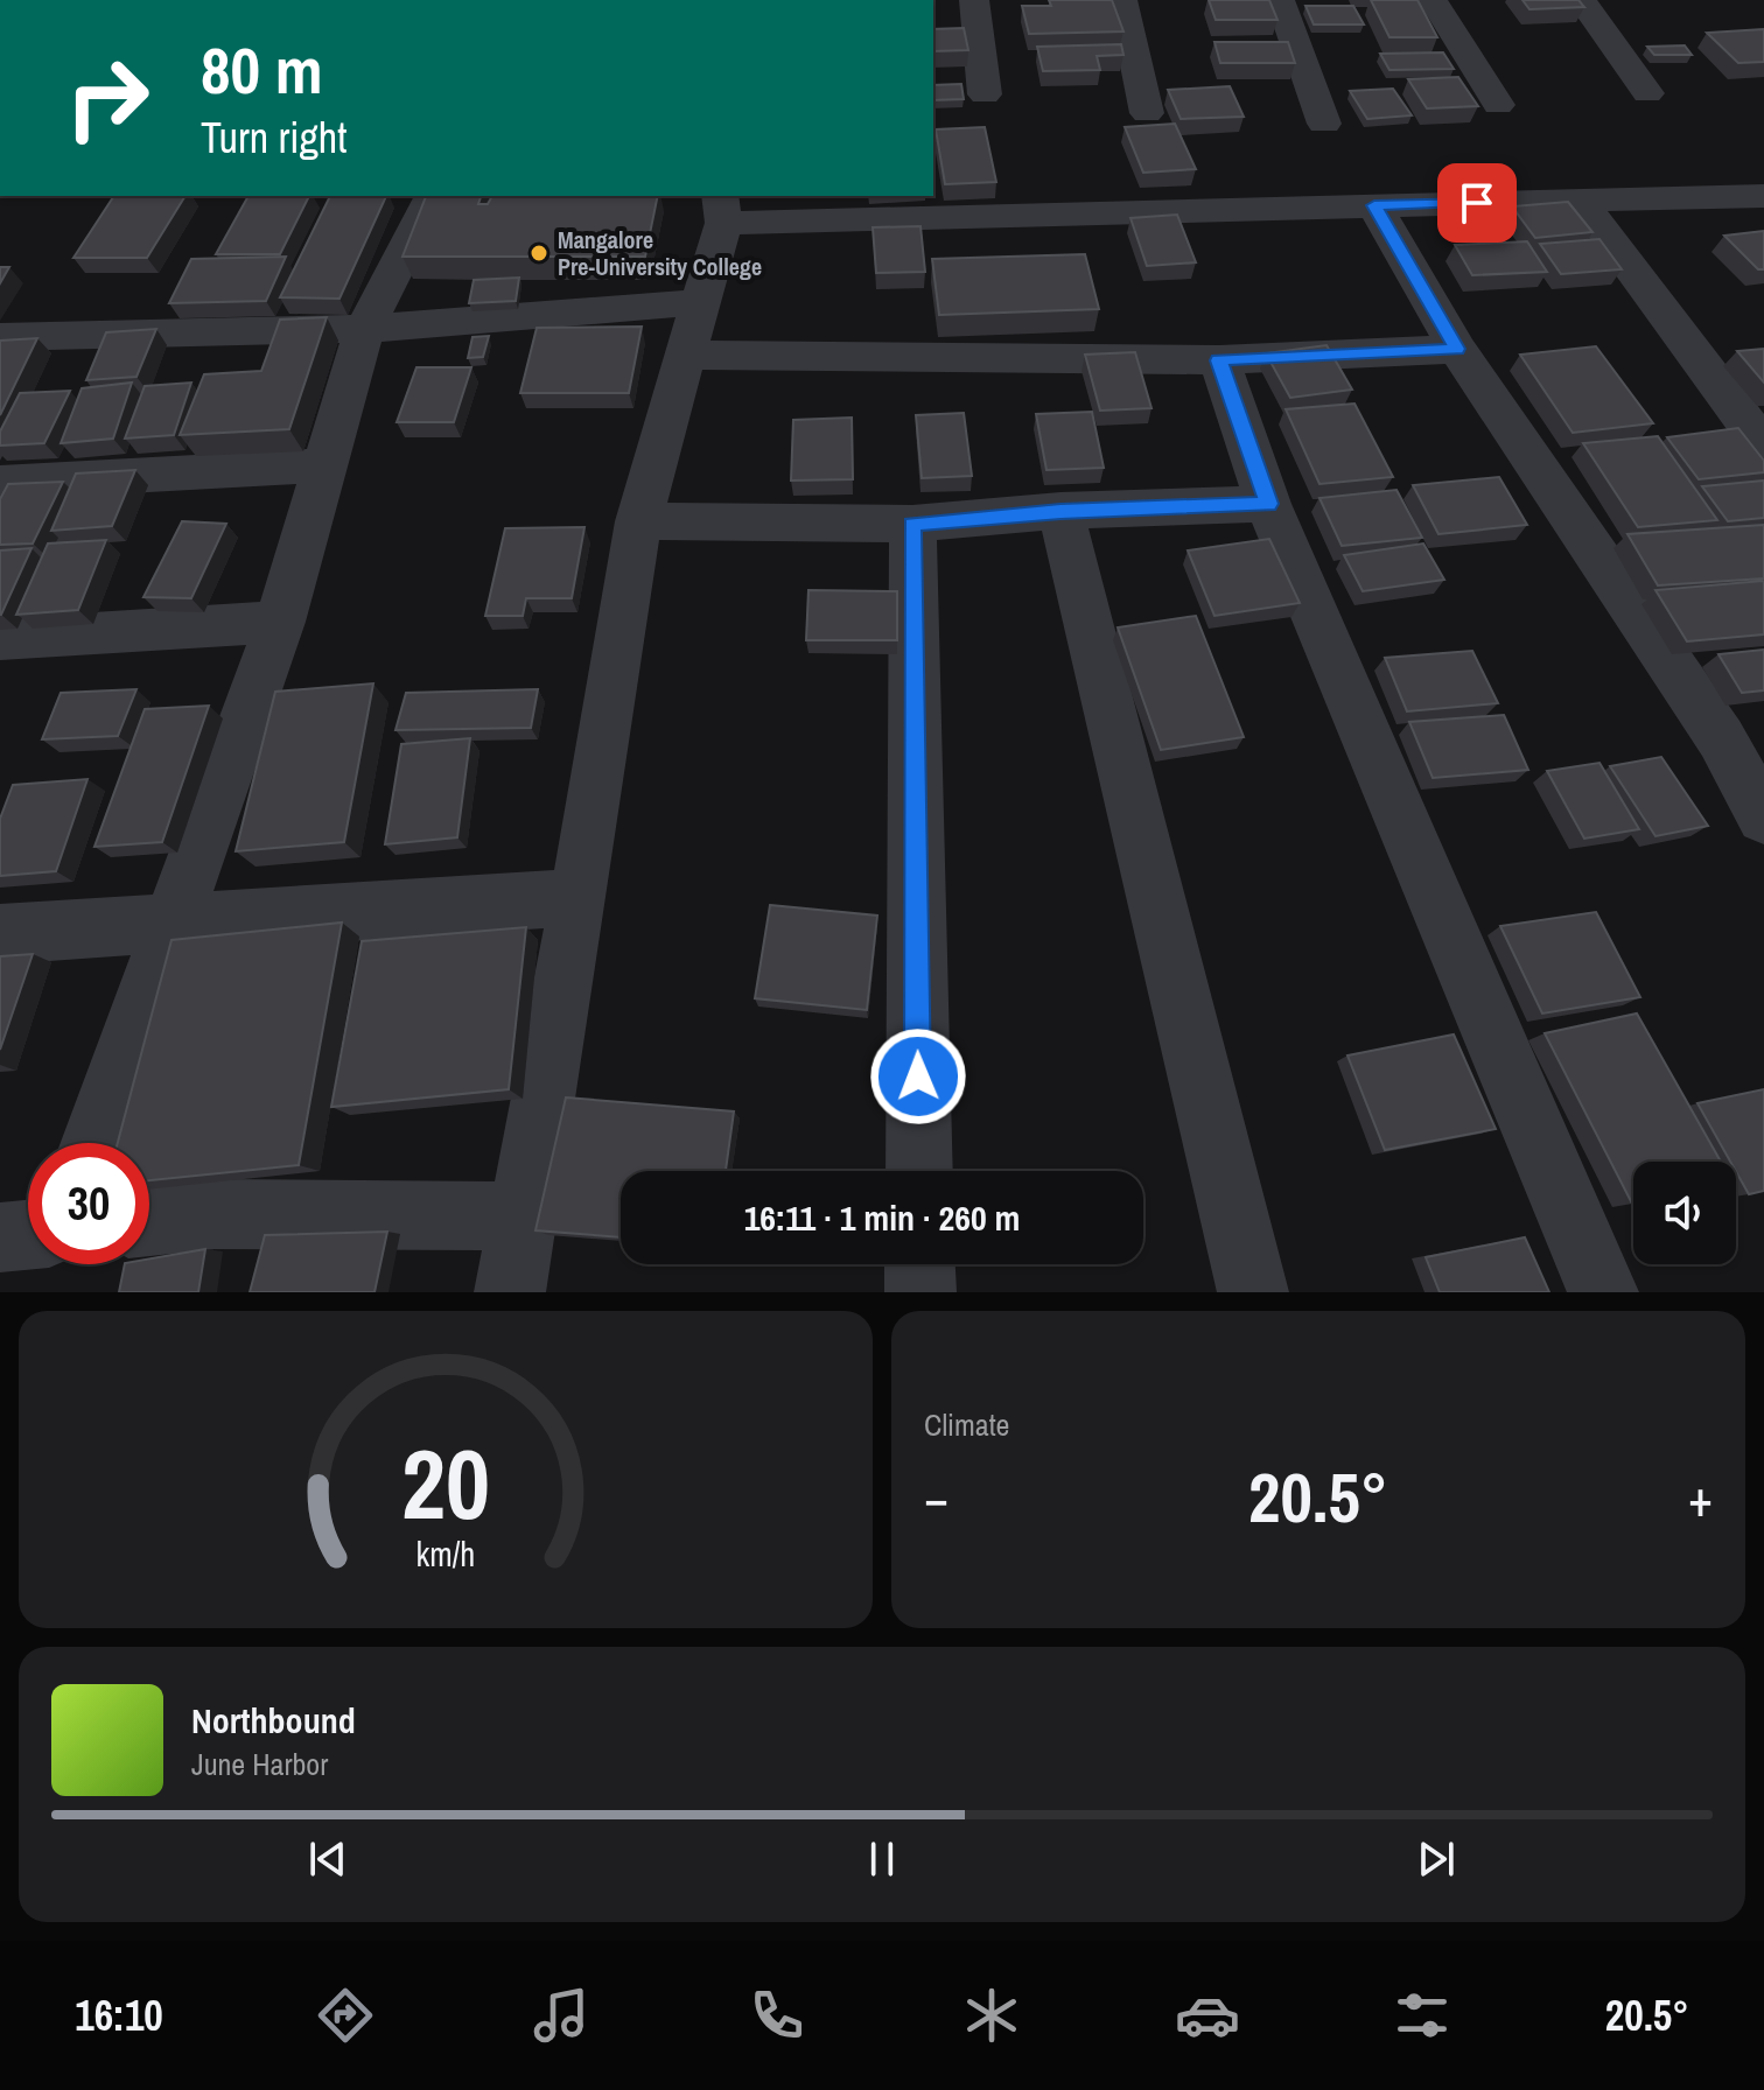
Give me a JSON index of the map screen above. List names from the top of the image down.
{
  "places": ["Mangalore Pre-University College"],
  "page": {
    "turn": ["80 m", "Turn right"],
    "limit": "30",
    "trip": "16:11 · 1 min · 260 m",
    "tile": "Climate",
    "heat": ["−", "20.5°", "+"],
    "song": ["Northbound", "June Harbor"],
    "tabs": ["16:10", "20.5°"],
    "gauge": ["20", "km/h"]
  }
}
